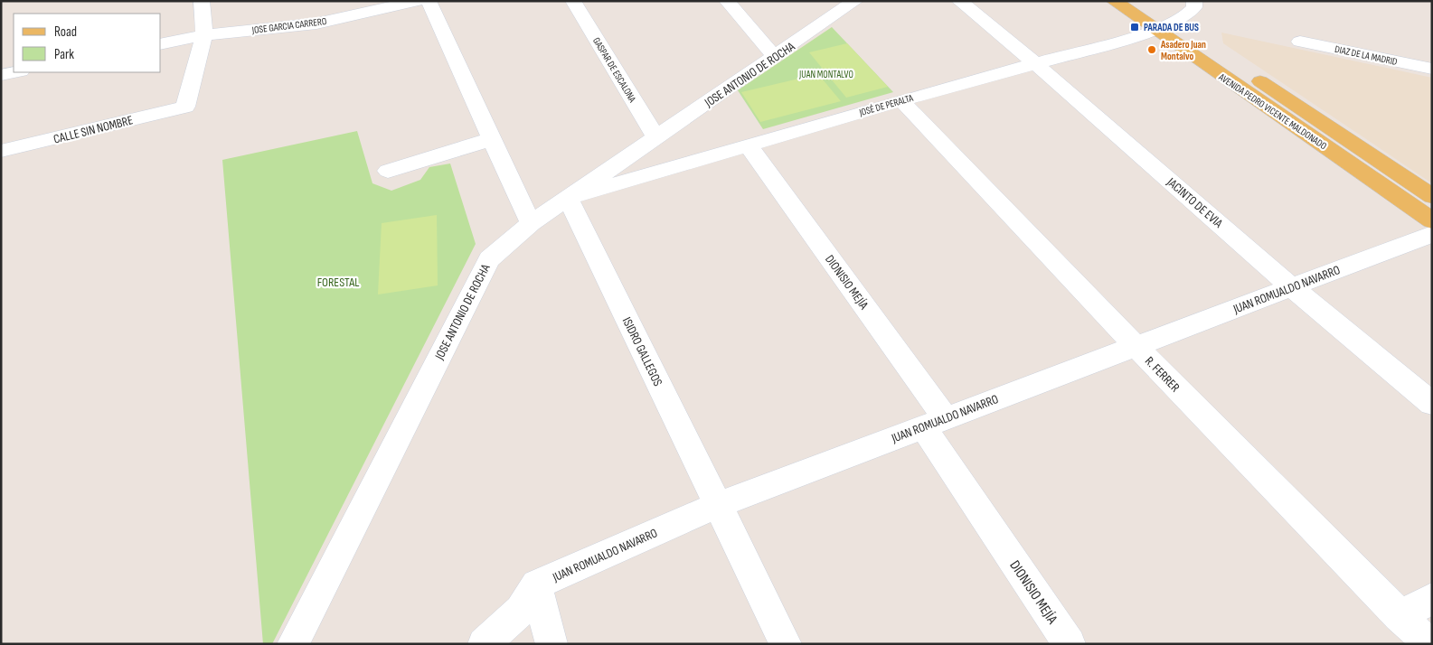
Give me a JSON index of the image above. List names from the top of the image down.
{
  "streets": {
    "main road": ["AVENIDA PEDRO VICENTE MALDONADO"],
    "street": [
      "JOSE GARCIA CARRERO",
      "DIAZ DE LA MADRID",
      "GASPAR DE ESCALONA",
      "JOSE ANTONIO DE ROCHA",
      "JOSÉ DE PERALTA",
      "CALLE SIN NOMBRE",
      "JACINTO DE EVIA",
      "DIONISIO MEJÍA",
      "JUAN ROMUALDO NAVARRO",
      "ISIDRO GALLEGOS",
      "R. FERRER"
    ]
  },
  "crossings": [
    ["JOSE GARCIA CARRERO", "CALLE SIN NOMBRE"],
    ["GASPAR DE ESCALONA", "JOSE ANTONIO DE ROCHA"],
    ["JOSE ANTONIO DE ROCHA", "JOSÉ DE PERALTA"],
    ["JOSE ANTONIO DE ROCHA", "ISIDRO GALLEGOS"],
    ["JOSÉ DE PERALTA", "AVENIDA PEDRO VICENTE MALDONADO"],
    ["JOSÉ DE PERALTA", "JACINTO DE EVIA"],
    ["JOSÉ DE PERALTA", "DIONISIO MEJÍA"],
    ["JOSÉ DE PERALTA", "ISIDRO GALLEGOS"],
    ["JOSÉ DE PERALTA", "R. FERRER"],
    ["JACINTO DE EVIA", "JUAN ROMUALDO NAVARRO"],
    ["DIONISIO MEJÍA", "JUAN ROMUALDO NAVARRO"],
    ["JUAN ROMUALDO NAVARRO", "ISIDRO GALLEGOS"],
    ["JUAN ROMUALDO NAVARRO", "R. FERRER"]
  ],
  "parks": ["JUAN MONTALVO", "FORESTAL"],
  "places": {
    "transit": ["PARADA DE BUS"],
    "other": ["Asadero Juan Montalvo"]
  },
  "legend": ["Road", "Park"]
}
